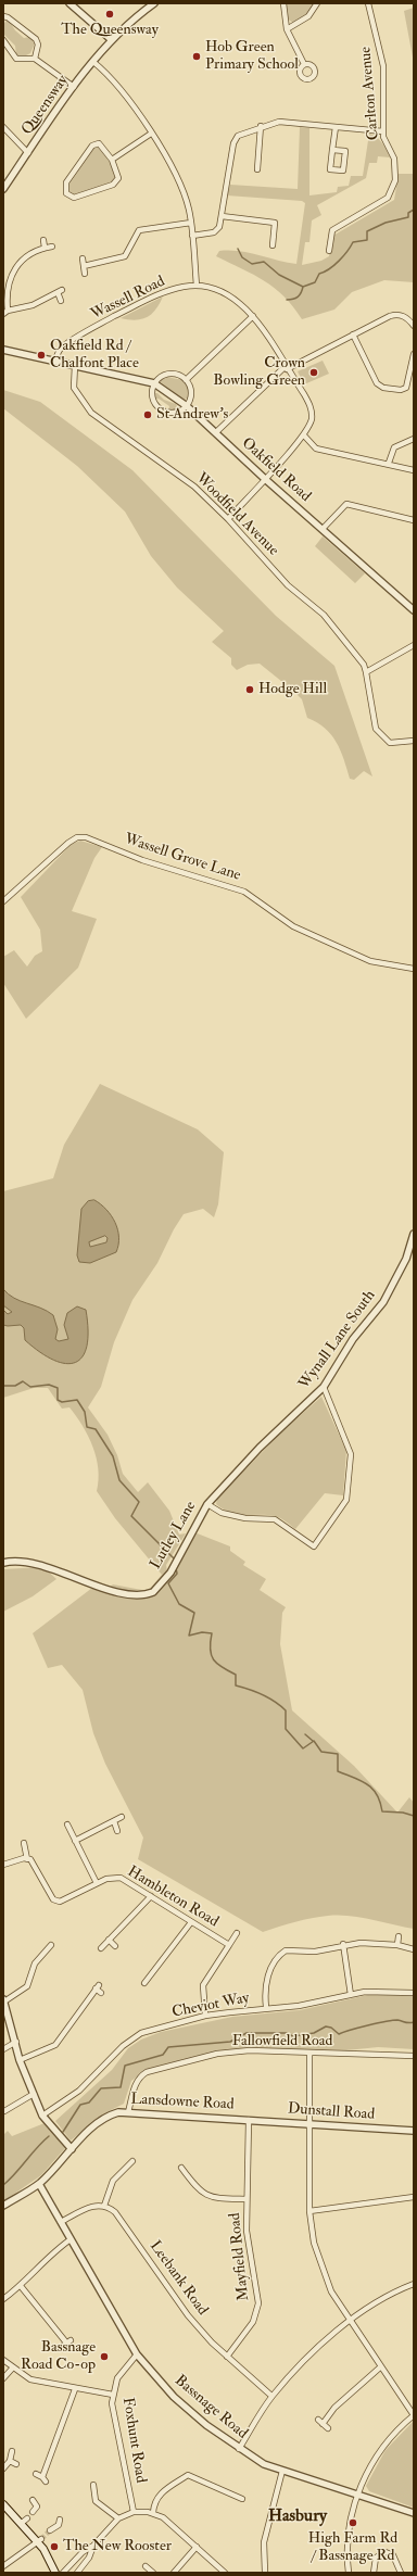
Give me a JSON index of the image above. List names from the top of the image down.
{
  "streets": {
    "street": [
      "Carlton Avenue",
      "Queensway",
      "Wassell Road",
      "Oakfield Road",
      "Woodfield Avenue",
      "Wassell Grove Lane",
      "Wynall Lane South",
      "Lutley Lane",
      "Hambleton Road",
      "Cheviot Way",
      "Fallowfield Road",
      "Lansdowne Road",
      "Dunstall Road",
      "Mayfield Road",
      "Leebank Road",
      "Bassnage Road",
      "Foxhunt Road"
    ]
  },
  "crossings": [
    ["Wassell Road", "Oakfield Road"],
    ["Wassell Road", "Woodfield Avenue"],
    ["Oakfield Road", "Woodfield Avenue"],
    ["Wynall Lane South", "Lutley Lane"],
    ["Hambleton Road", "Cheviot Way"],
    ["Fallowfield Road", "Lansdowne Road"],
    ["Lansdowne Road", "Dunstall Road"],
    ["Lansdowne Road", "Mayfield Road"],
    ["Lansdowne Road", "Bassnage Road"],
    ["Dunstall Road", "Mayfield Road"],
    ["Mayfield Road", "Leebank Road"],
    ["Bassnage Road", "Foxhunt Road"]
  ],
  "districts": ["Hasbury"],
  "places": [
    "The Queensway",
    "Hob Green Primary School",
    "Oakfield Rd / Chalfont Place",
    "Crown Bowling Green",
    "St Andrew's",
    "Hodge Hill",
    "Bassnage Road Co-op",
    "High Farm Rd / Bassnage Rd",
    "The New Rooster"
  ]
}
